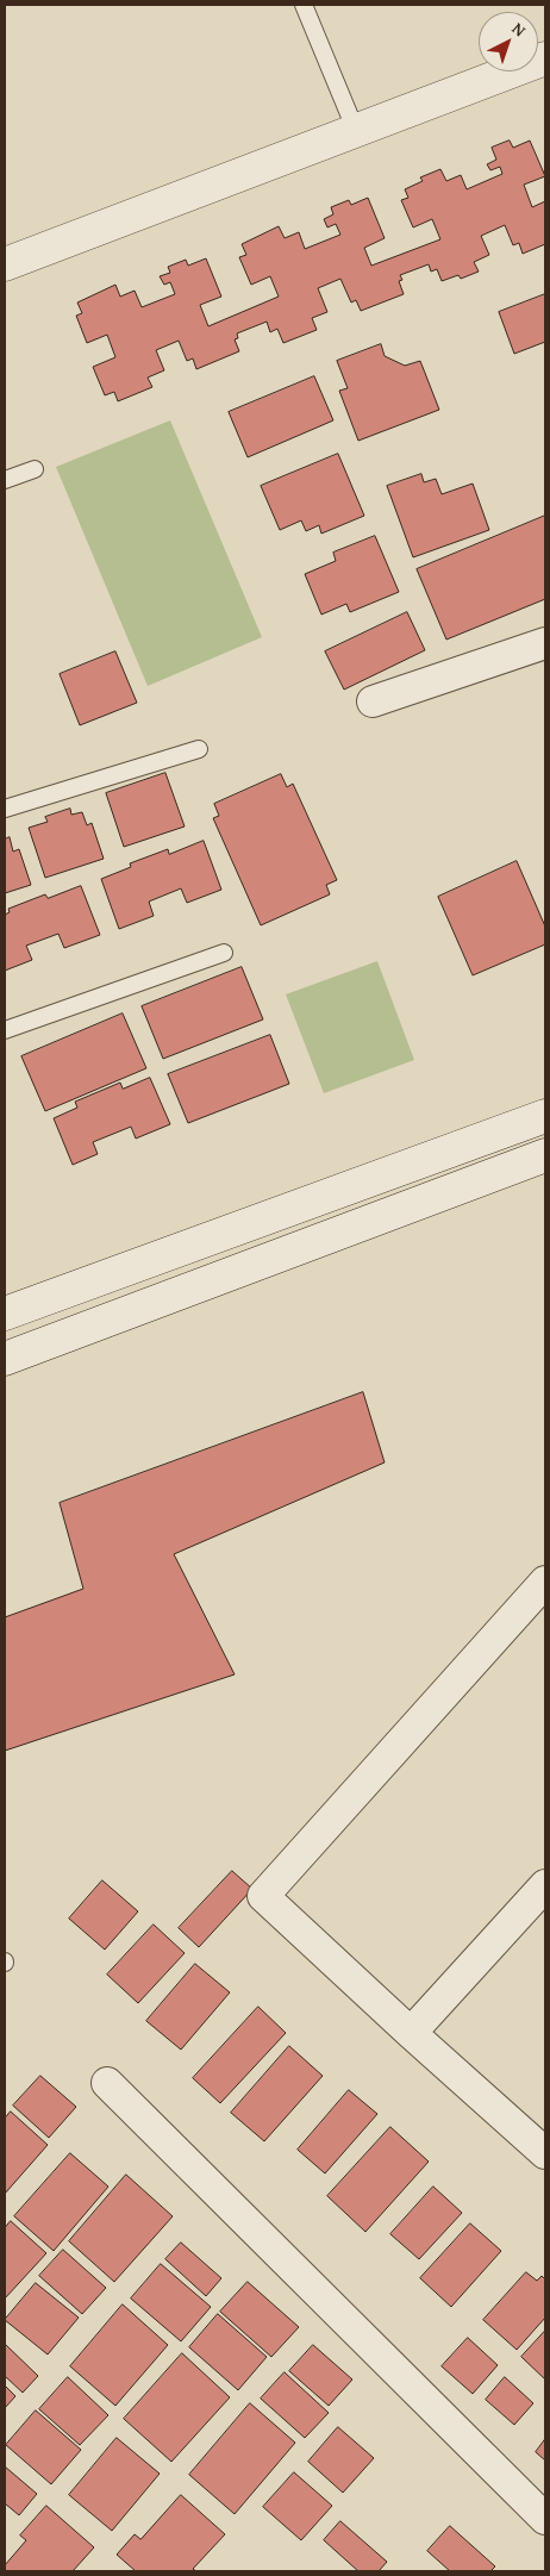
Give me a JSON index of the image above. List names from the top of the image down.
{
  "north": "top right"
}
